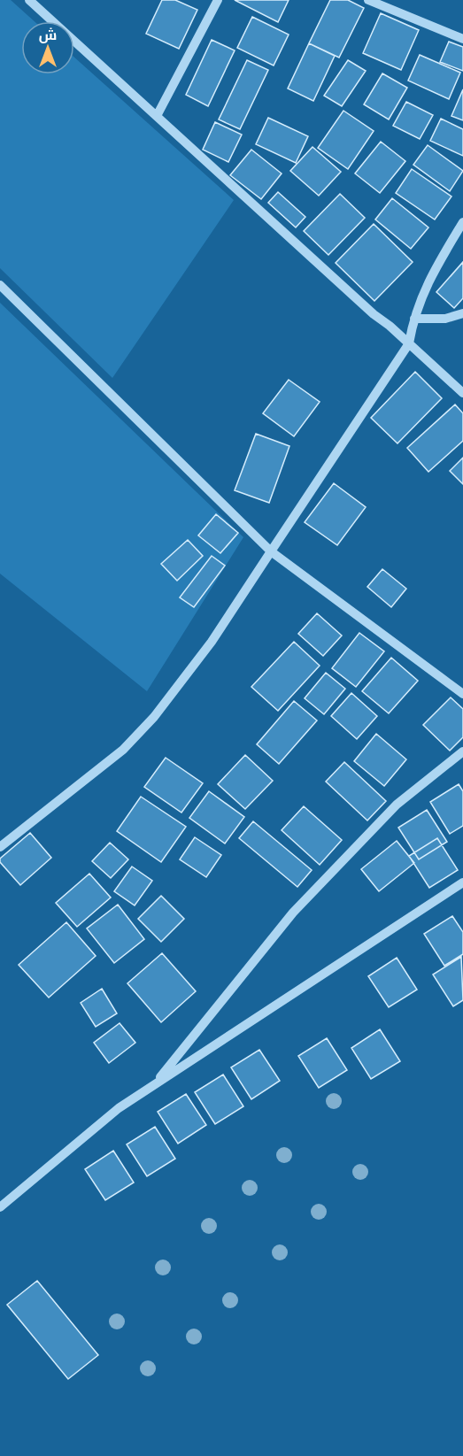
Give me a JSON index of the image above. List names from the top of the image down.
{
  "north": "top"
}
